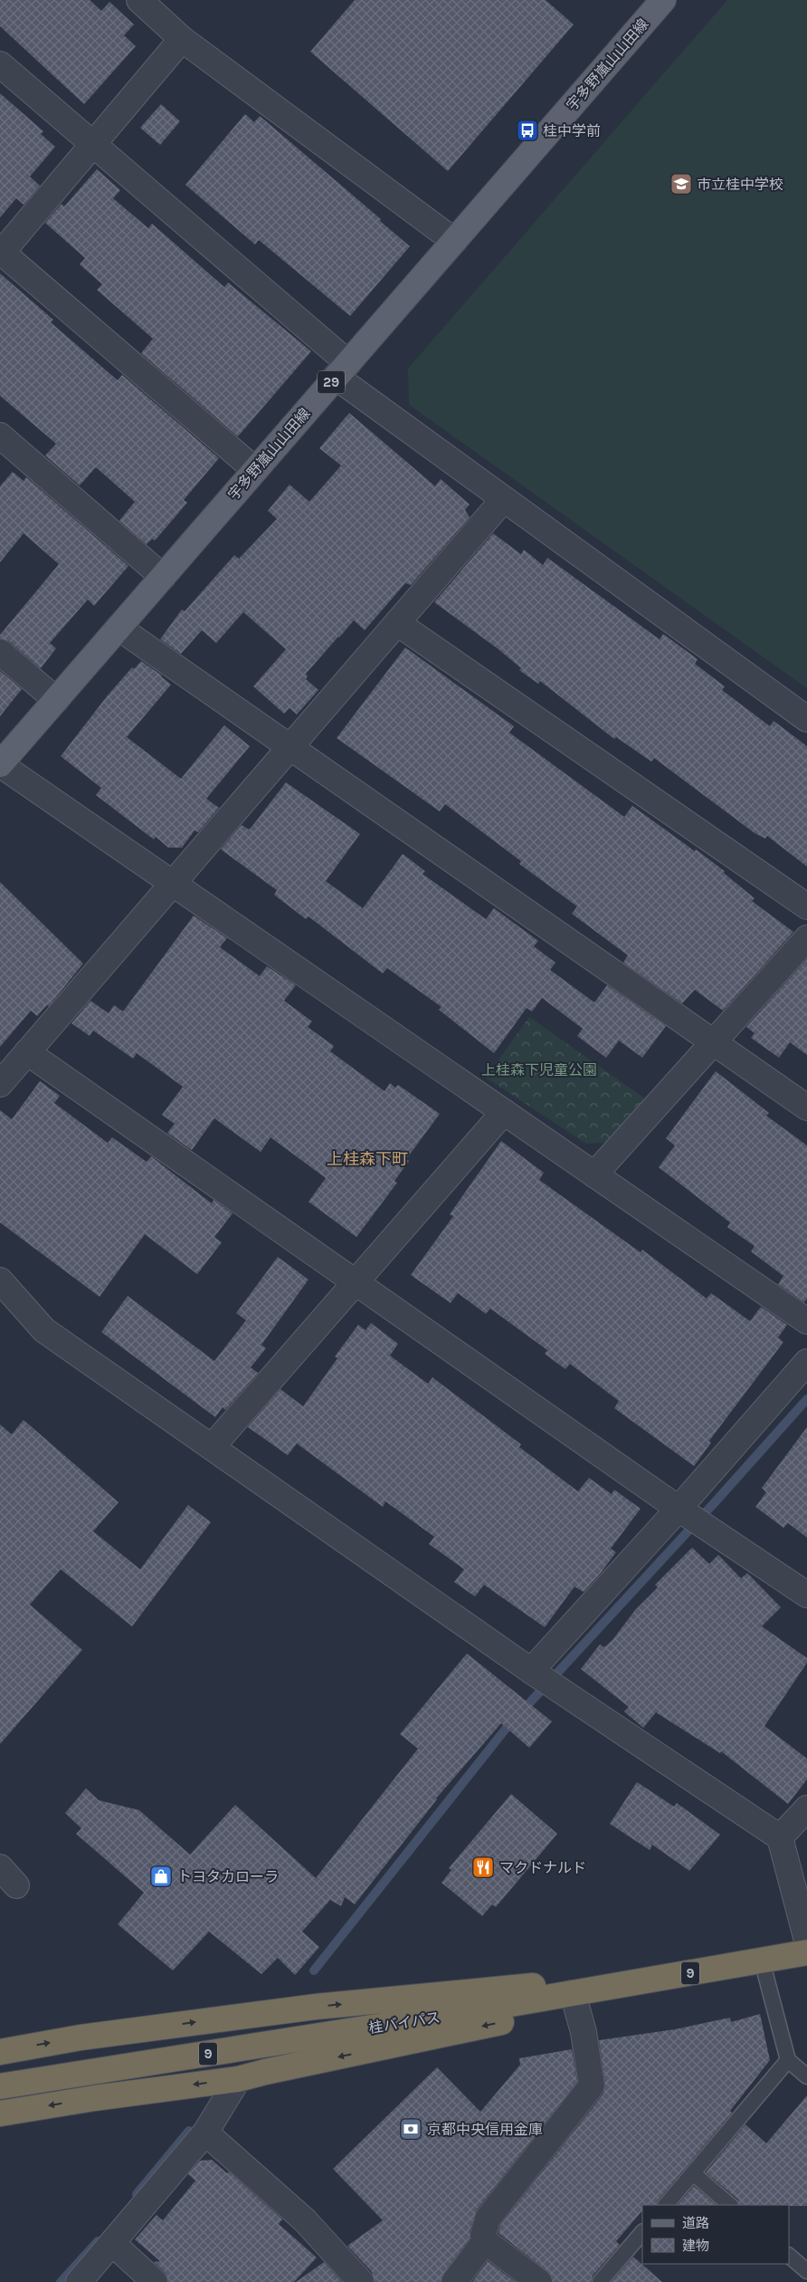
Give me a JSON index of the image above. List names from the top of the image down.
{
  "streets": {
    "highway": ["9", "桂バイパス"],
    "main road": ["宇多野嵐山山田線", "29"]
  },
  "districts": ["上桂森下町"],
  "parks": ["上桂森下児童公園"],
  "places": {
    "bus stop": ["桂中学前"],
    "school or university": ["市立桂中学校"],
    "restaurant": ["マクドナルド"],
    "shop": ["トヨタカローラ"],
    "bank": ["京都中央信用金庫"]
  },
  "legend": ["道路", "建物"]
}
